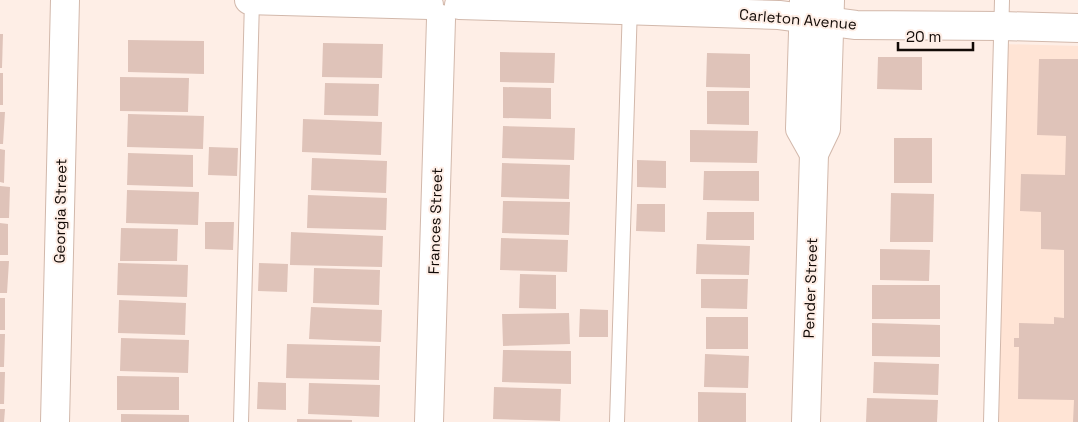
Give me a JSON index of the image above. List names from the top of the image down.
{
  "streets": {
    "street": [
      "Carleton Avenue",
      "Georgia Street",
      "Frances Street",
      "Pender Street"
    ]
  },
  "crossings": [
    ["Carleton Avenue", "Frances Street"],
    ["Carleton Avenue", "Pender Street"]
  ],
  "scale_bar": "20 m"
}
